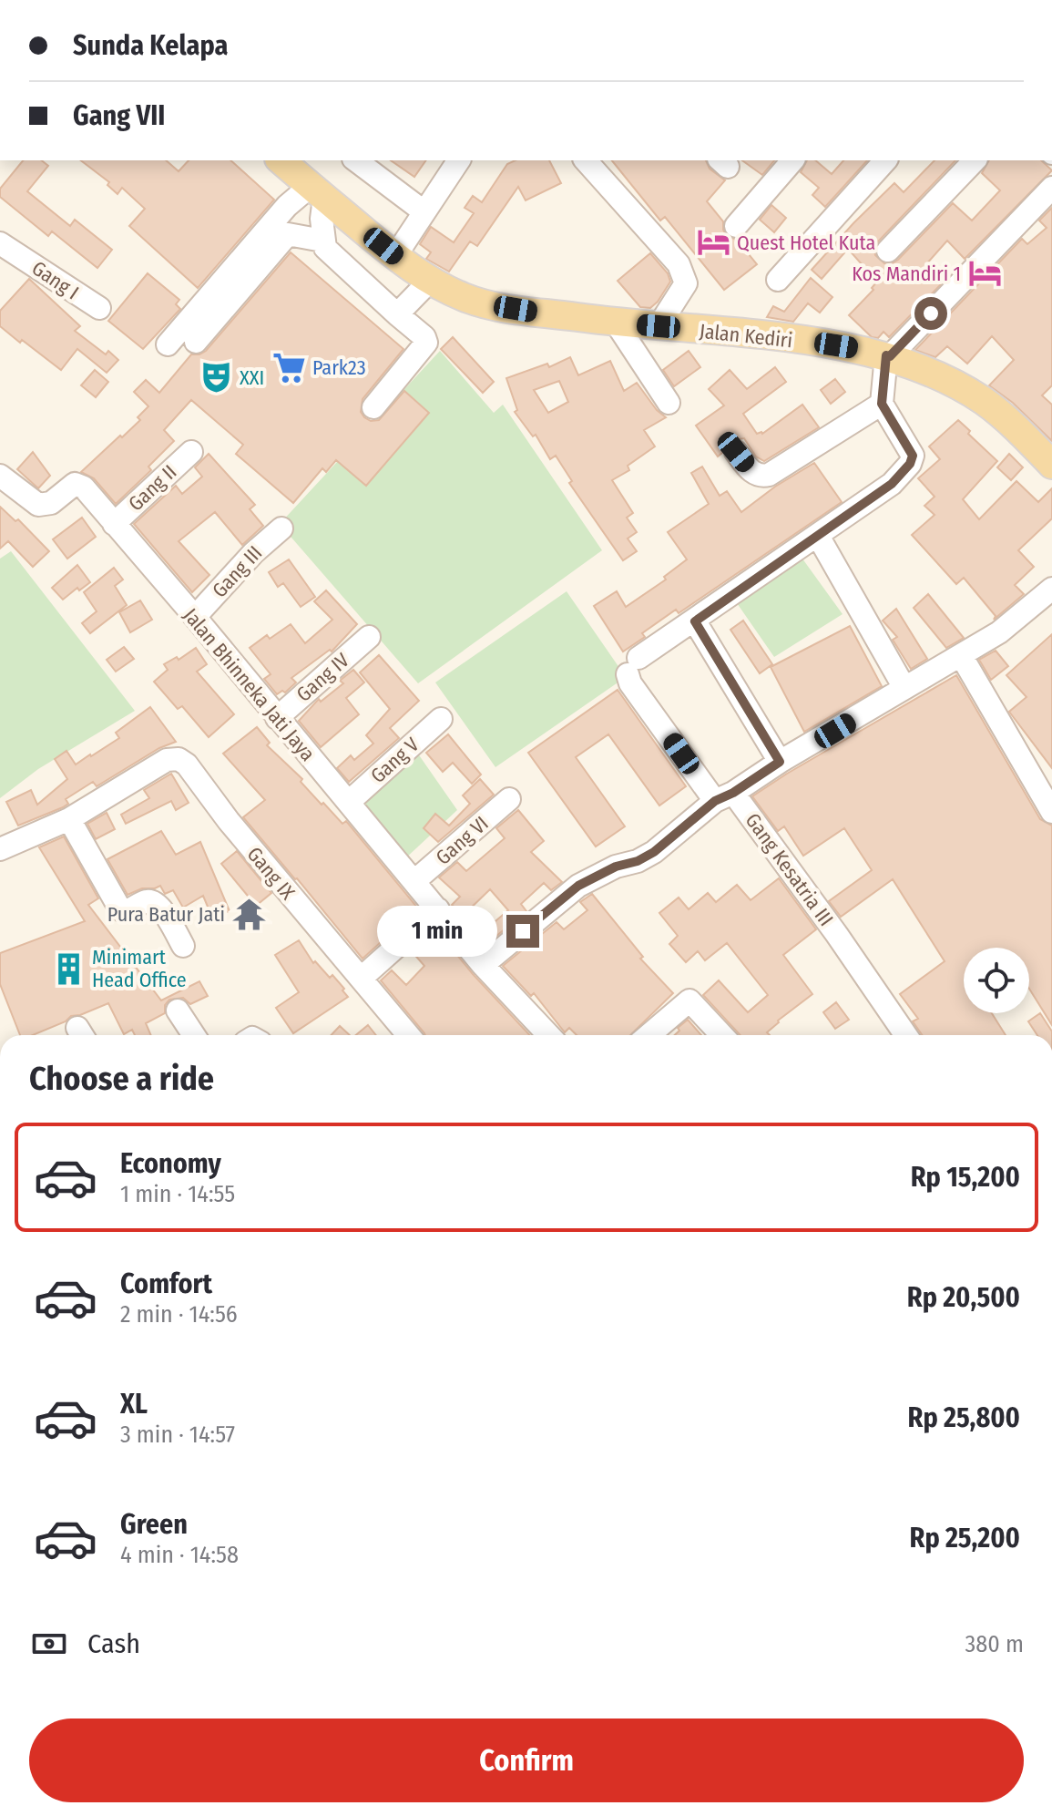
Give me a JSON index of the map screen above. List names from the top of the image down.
{
  "streets": {
    "main road": ["Jalan Kediri"],
    "street": [
      "Gang I",
      "Gang II",
      "Gang III",
      "Gang IV",
      "Jalan Bhinneka Jati Jaya",
      "Gang V",
      "Gang VI",
      "Gang Kesatria III",
      "Gang IX"
    ]
  },
  "crossings": [
    ["Gang II", "Jalan Bhinneka Jati Jaya"],
    ["Gang III", "Jalan Bhinneka Jati Jaya"],
    ["Gang IV", "Jalan Bhinneka Jati Jaya"],
    ["Jalan Bhinneka Jati Jaya", "Gang V"],
    ["Jalan Bhinneka Jati Jaya", "Gang VI"]
  ],
  "places": {
    "hotel": ["Quest Hotel Kuta", "Kos Mandiri 1"],
    "supermarket": ["Park23"],
    "theatre": ["XXI"],
    "temple": ["Pura Batur Jati"],
    "building": ["Minimart Head Office"]
  },
  "page": {
    "banner": ["Sunda Kelapa", "Gang VII"],
    "bubble": "1 min",
    "heading": "Choose a ride",
    "list": [
      {
        "name": "Economy",
        "note": "1 min · 14:55",
        "value": "Rp 15,200"
      },
      {
        "name": "Comfort",
        "note": "2 min · 14:56",
        "value": "Rp 20,500"
      },
      {
        "name": "XL",
        "note": "3 min · 14:57",
        "value": "Rp 25,800"
      },
      {
        "name": "Green",
        "note": "4 min · 14:58",
        "value": "Rp 25,200"
      }
    ],
    "pay": ["Cash", "380 m"],
    "buttons": "Confirm"
  }
}
